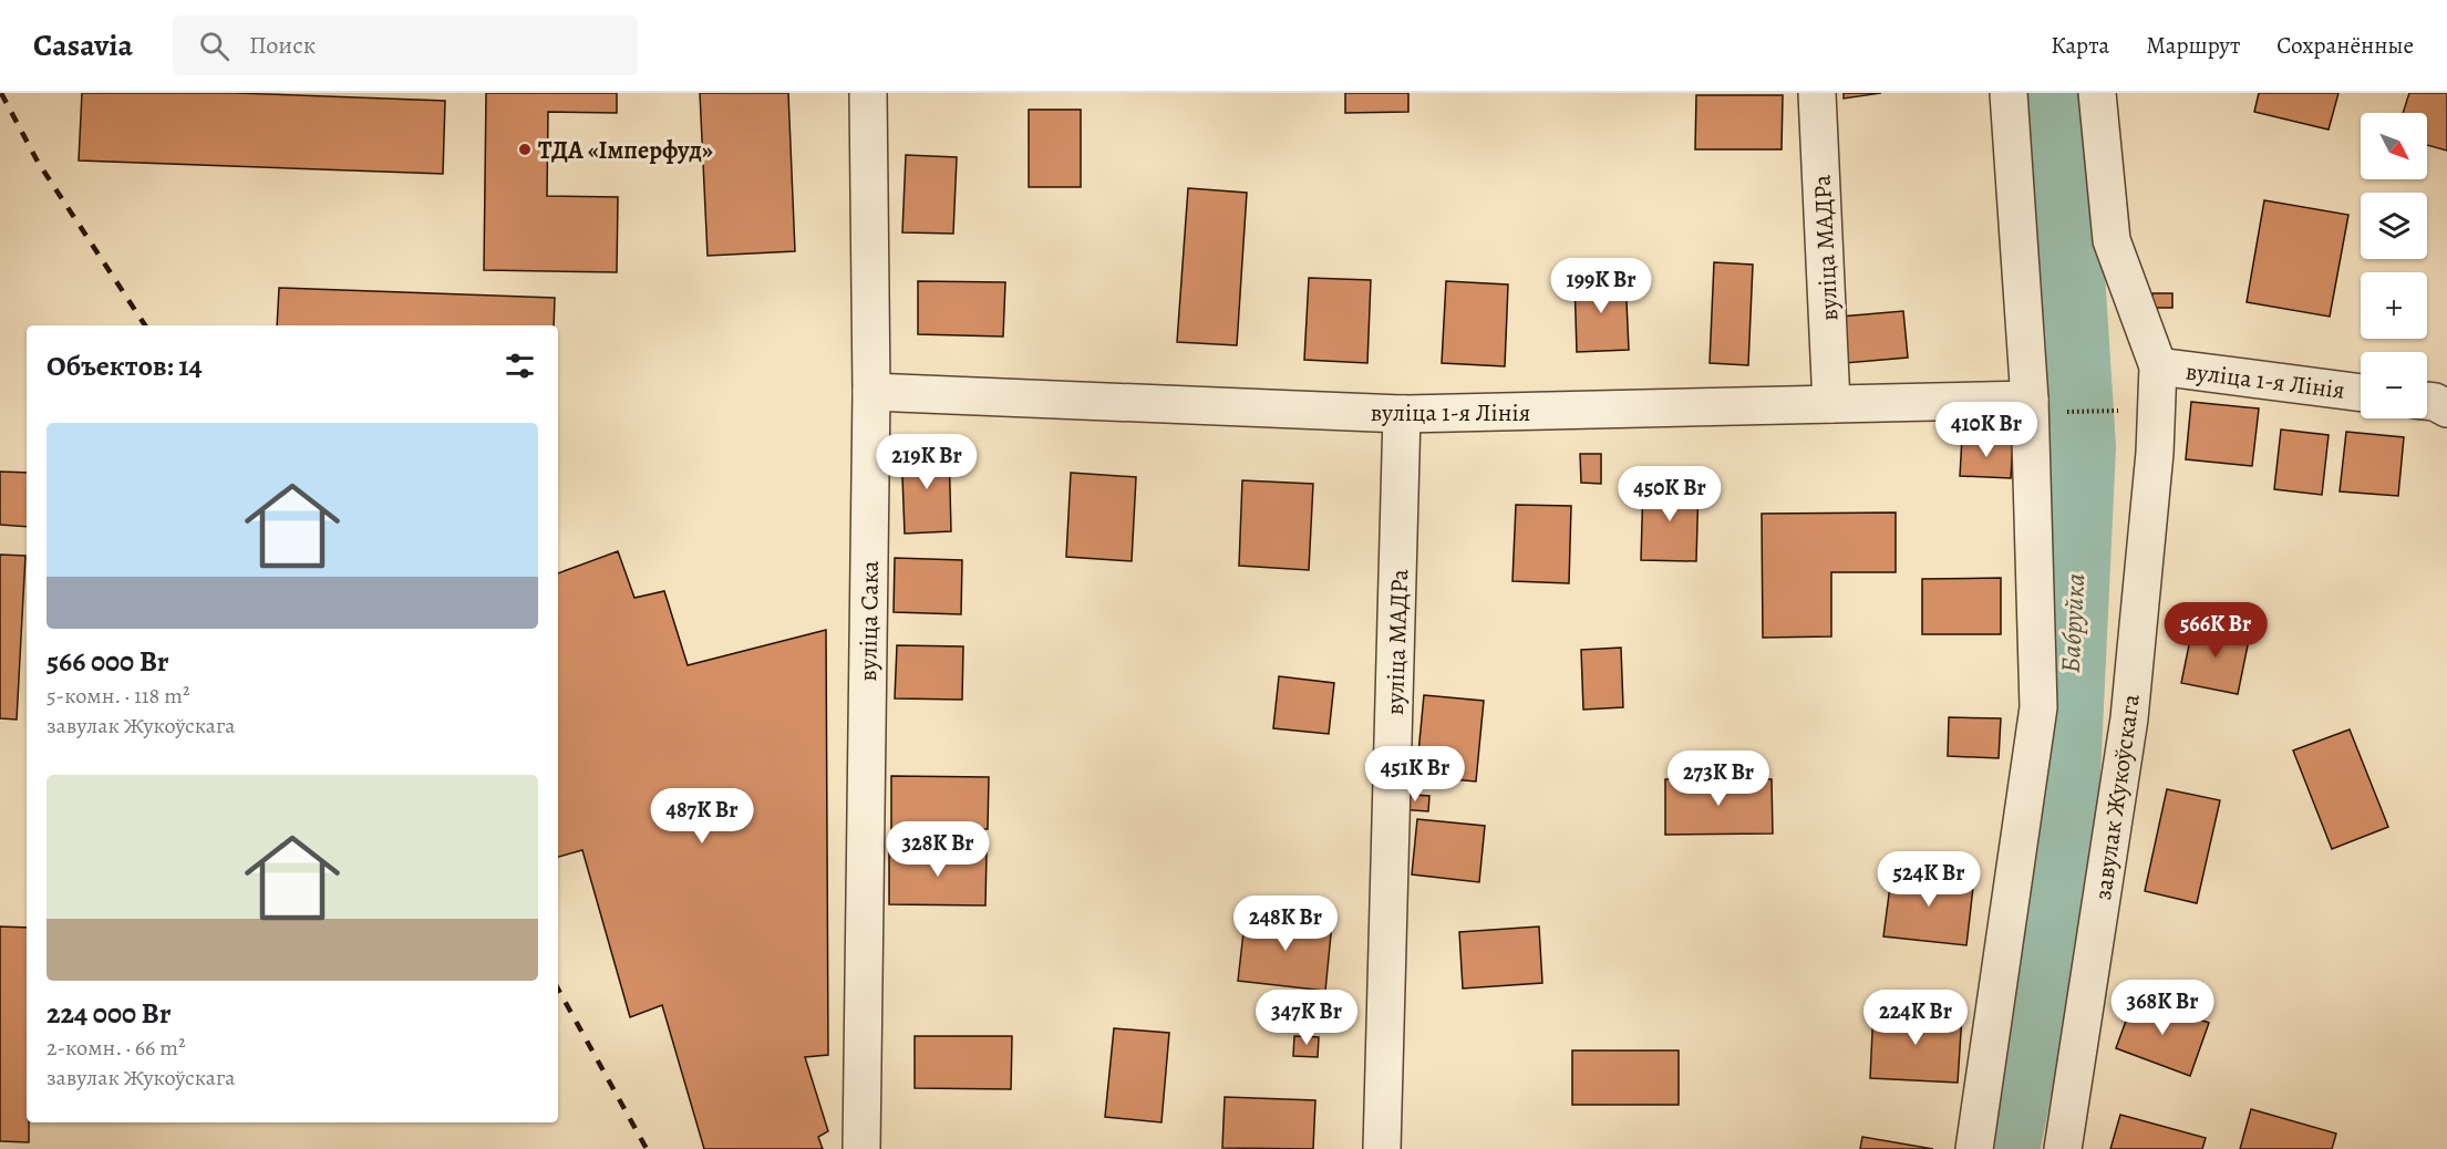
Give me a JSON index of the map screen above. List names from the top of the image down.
{
  "streets": {
    "street": [
      "вуліца МАДРа",
      "вуліца 1-я Лінія",
      "вуліца Сака",
      "завулак Жукоўскага"
    ]
  },
  "crossings": [
    ["вуліца МАДРа", "вуліца 1-я Лінія"],
    ["вуліца 1-я Лінія", "вуліца Сака"],
    ["вуліца 1-я Лінія", "завулак Жукоўскага"]
  ],
  "water": ["Бабруйка"],
  "places": ["ТДА «Імперфуд»"],
  "north": "bottom right",
  "page": {
    "header": "Casavia",
    "search": "Поиск",
    "nav": ["Карта", "Маршрут", "Сохранённые"],
    "map_buttons": ["+", "−"],
    "price": [
      "199K Br",
      "410K Br",
      "219K Br",
      "450K Br",
      "566K Br",
      "451K Br",
      "273K Br",
      "487K Br",
      "328K Br",
      "524K Br",
      "248K Br",
      "368K Br",
      "347K Br",
      "224K Br"
    ],
    "heading": "Объектов: 14",
    "list": [
      {
        "name": "566 000 Br",
        "note": "5-комн. · 118 m² · завулак Жукоўскага"
      },
      {
        "name": "224 000 Br",
        "note": "2-комн. · 66 m² · завулак Жукоўскага"
      }
    ]
  }
}
